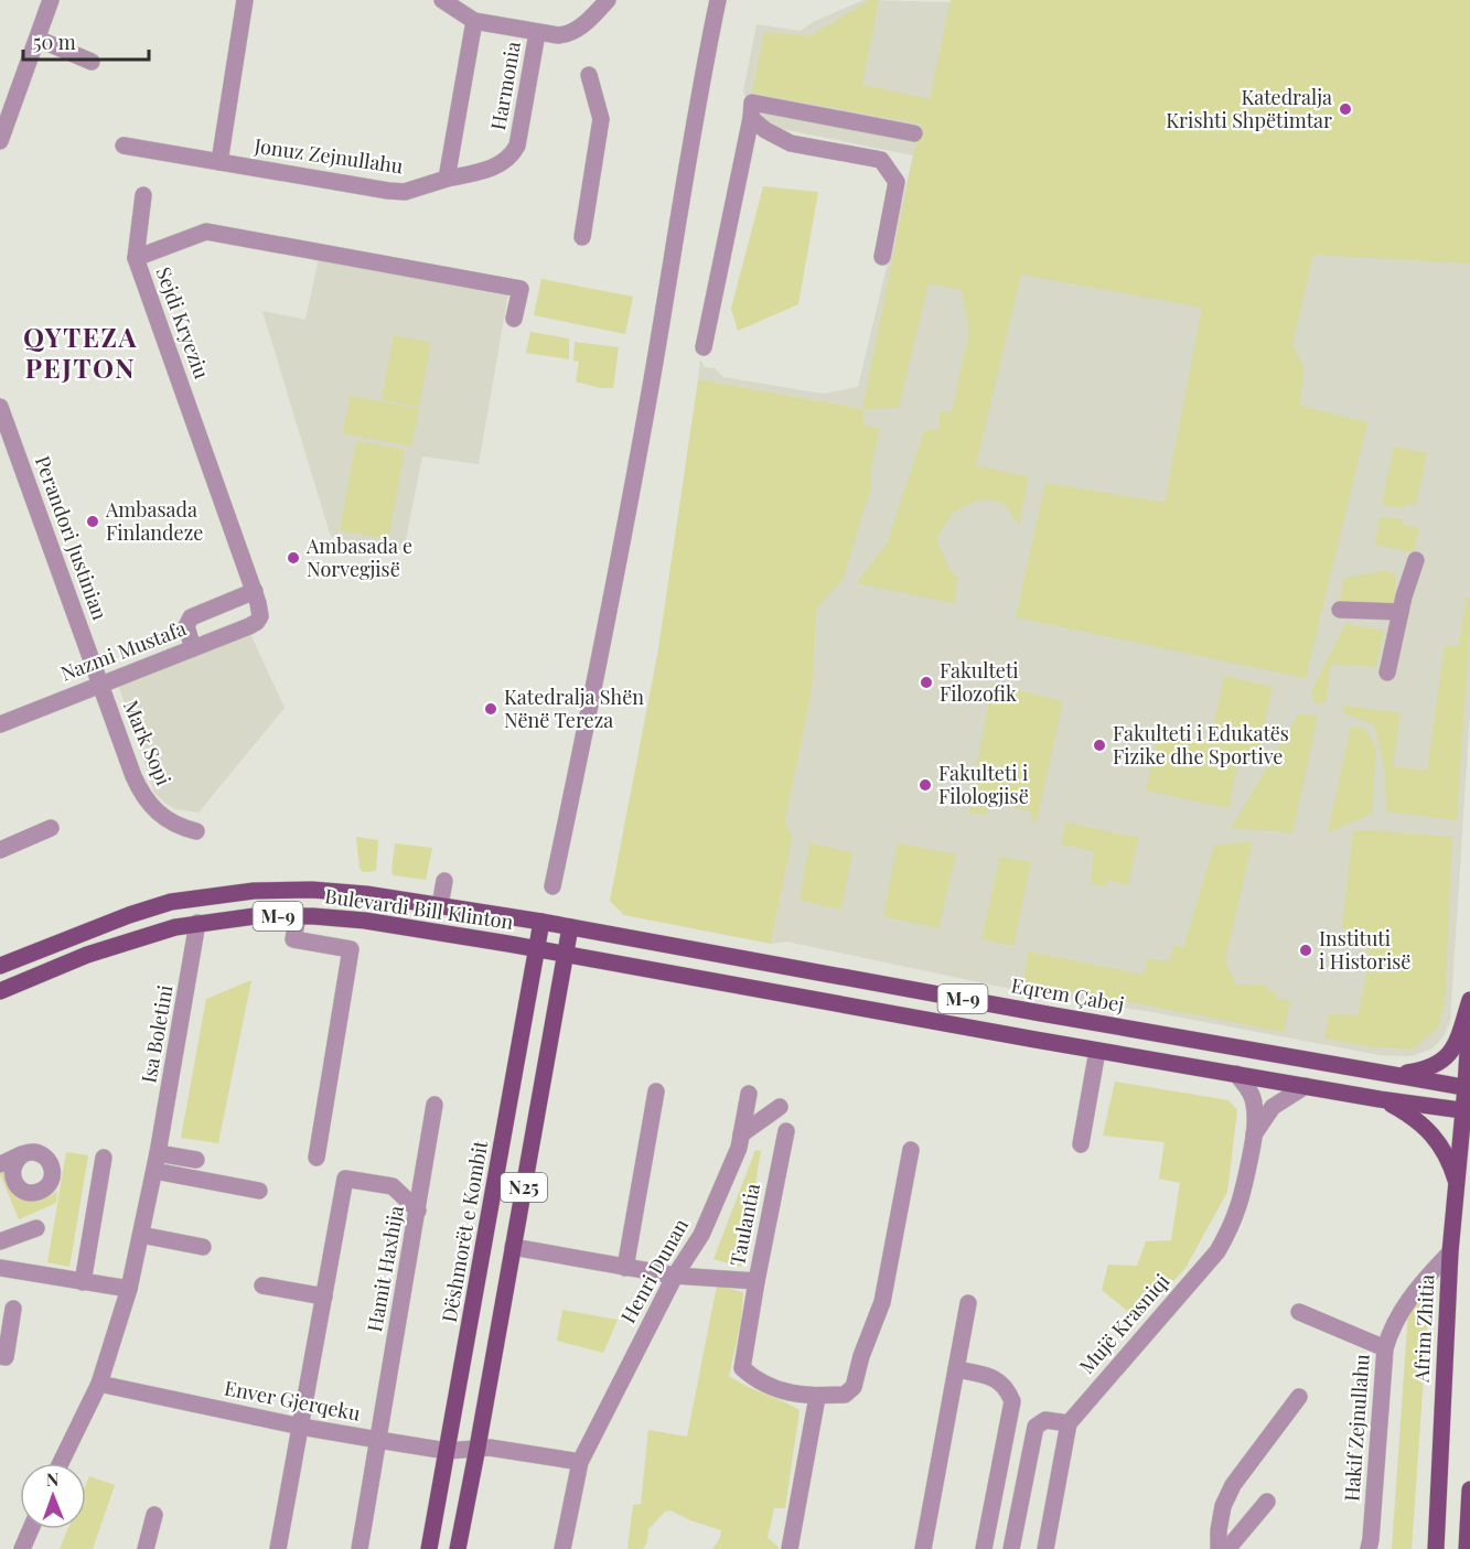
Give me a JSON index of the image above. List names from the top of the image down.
{
  "streets": {
    "main road": [
      "Bulevardi Bill Klinton",
      "M-9",
      "Eqrem Çabej",
      "N25",
      "Dëshmorët e Kombit",
      "Afrim Zhitia"
    ],
    "street": [
      "Harmonia",
      "Jonuz Zejnullahu",
      "Sejdi Kryeziu",
      "Perandori Justinian",
      "Nazmi Mustafa",
      "Mark Sopi",
      "Isa Boletini",
      "Taulantia",
      "Hamit Haxhija",
      "Henri Dunan",
      "Mujë Krasniqi",
      "Enver Gjerqeku",
      "Hakif Zejnullahu"
    ]
  },
  "crossings": [
    ["Harmonia", "Jonuz Zejnullahu"],
    ["Sejdi Kryeziu", "Nazmi Mustafa"],
    ["Perandori Justinian", "Nazmi Mustafa"],
    ["Perandori Justinian", "Mark Sopi"],
    ["Nazmi Mustafa", "Mark Sopi"],
    ["Bulevardi Bill Klinton", "M-9"],
    ["Bulevardi Bill Klinton", "Eqrem Çabej"],
    ["Bulevardi Bill Klinton", "Isa Boletini"],
    ["Bulevardi Bill Klinton", "N25"],
    ["Bulevardi Bill Klinton", "Dëshmorët e Kombit"],
    ["M-9", "N25"],
    ["M-9", "Afrim Zhitia"],
    ["Eqrem Çabej", "N25"],
    ["Eqrem Çabej", "Dëshmorët e Kombit"],
    ["Eqrem Çabej", "Afrim Zhitia"],
    ["Isa Boletini", "Enver Gjerqeku"],
    ["N25", "Taulantia"],
    ["N25", "Enver Gjerqeku"],
    ["Taulantia", "Henri Dunan"],
    ["Dëshmorët e Kombit", "Enver Gjerqeku"],
    ["Hamit Haxhija", "Enver Gjerqeku"],
    ["Afrim Zhitia", "Hakif Zejnullahu"]
  ],
  "districts": ["QYTEZA PEJTON"],
  "places": [
    "Katedralja Krishti Shpëtimtar",
    "Ambasada Finlandeze",
    "Ambasada e Norvegjisë",
    "Fakulteti Filozofik",
    "Katedralja Shën Nënë Tereza",
    "Fakulteti i Edukatës Fizike dhe Sportive",
    "Fakulteti i Filologjisë",
    "Instituti i Historisë"
  ],
  "scale_bar": "50 m",
  "north": "top"
}
